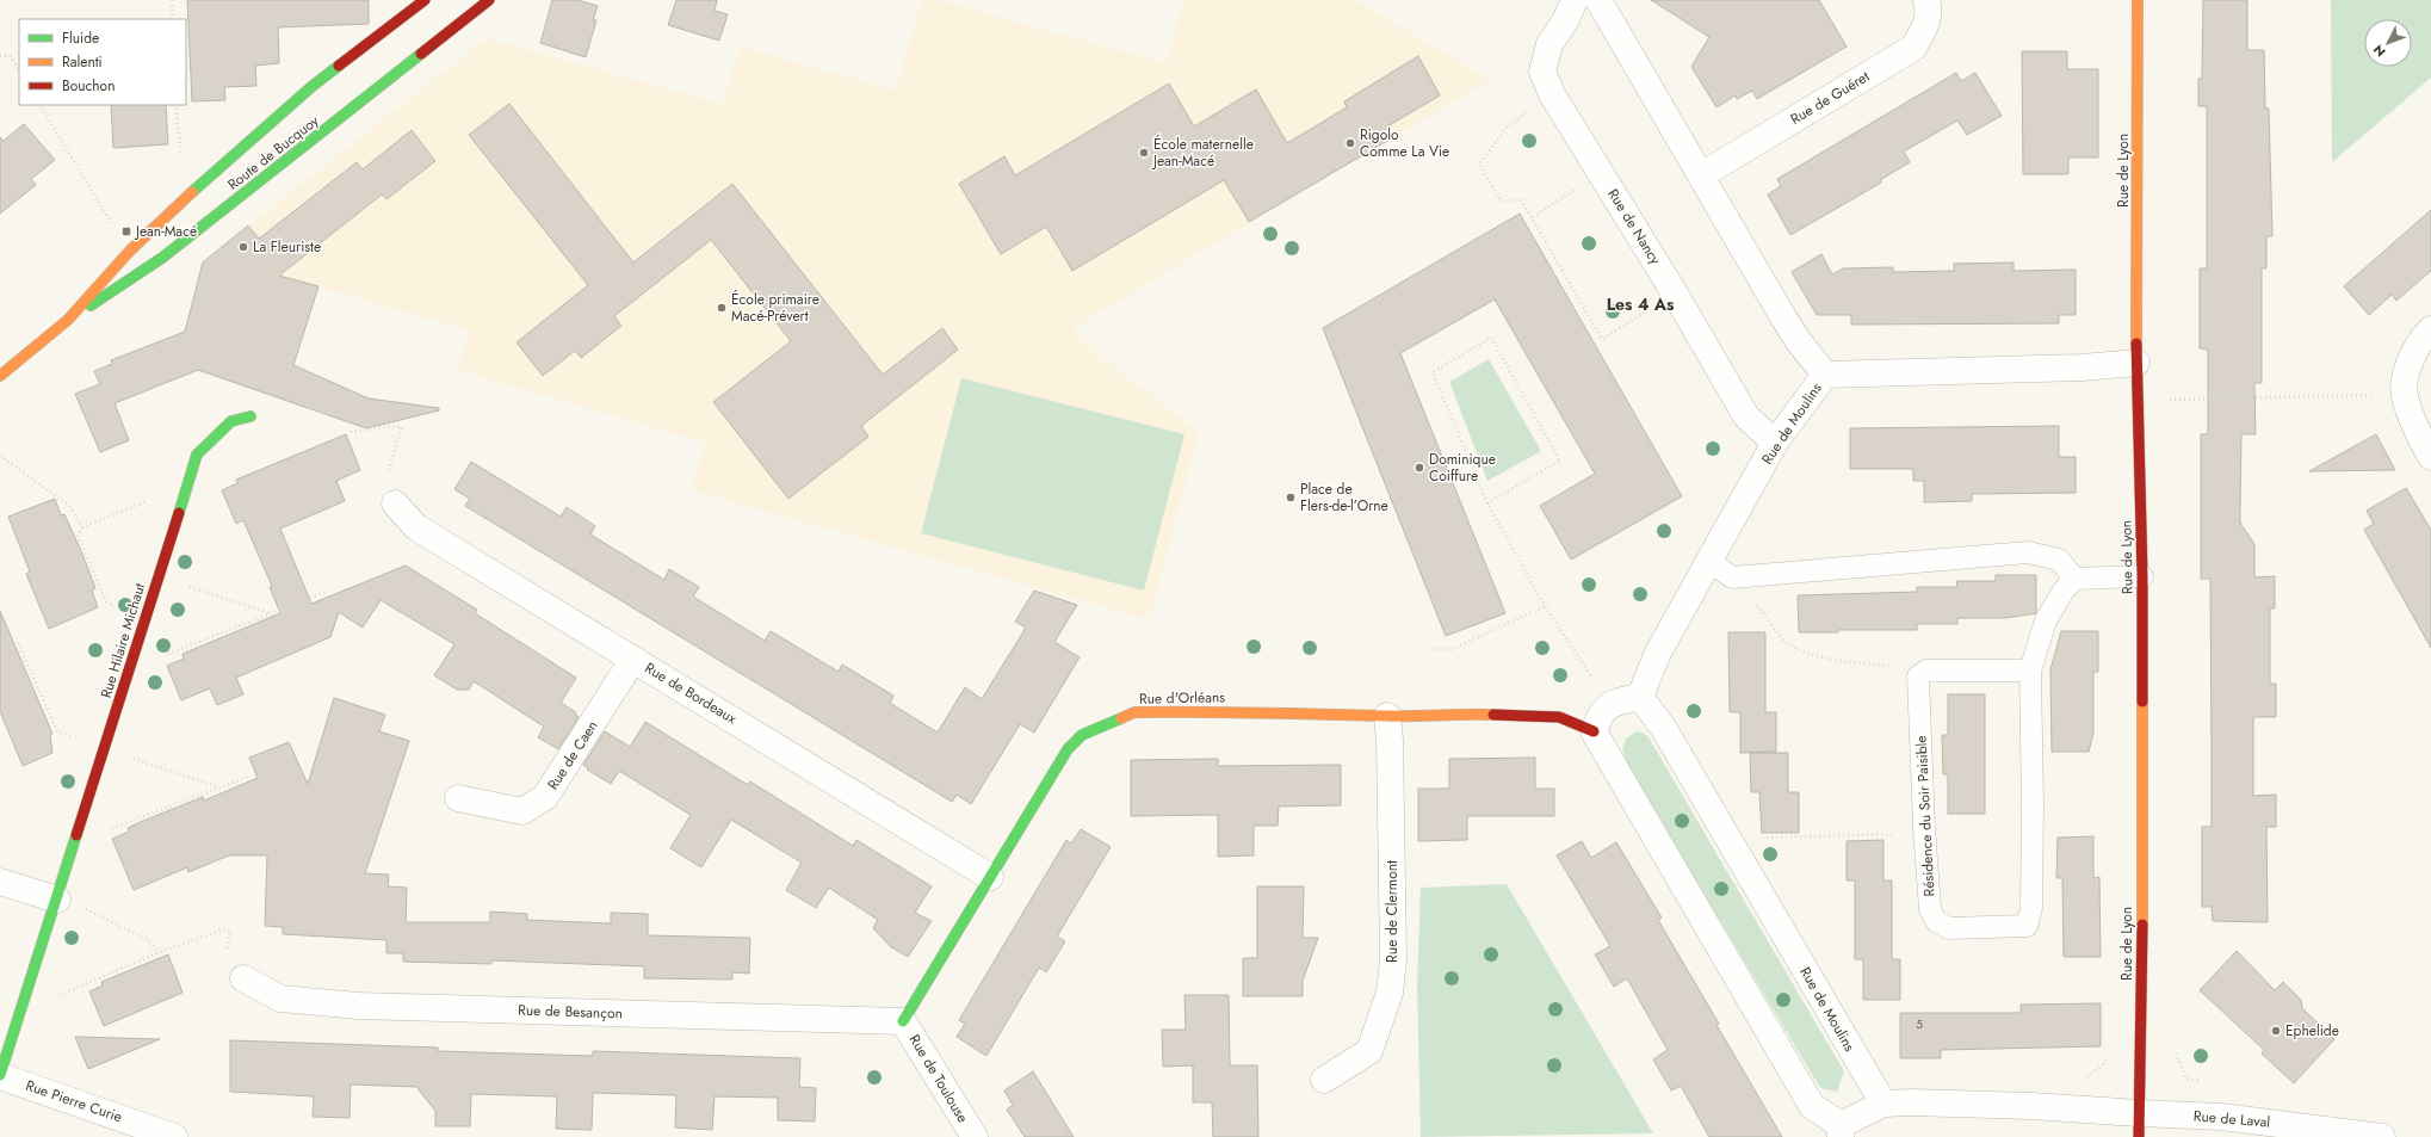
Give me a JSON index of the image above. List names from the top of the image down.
{
  "streets": {
    "street": [
      "Rue de Guéret",
      "Route de Bucquoy",
      "Rue de Lyon",
      "Rue de Nancy",
      "Rue de Moulins",
      "Rue Hilaire Michaut",
      "Rue de Bordeaux",
      "Rue d'Orléans",
      "Rue de Caen",
      "Rue de Clermont",
      "Rue de Besançon",
      "Rue de Toulouse",
      "Rue Pierre Curie",
      "Rue de Laval"
    ],
    "lane": ["Résidence du Soir Paisible"]
  },
  "crossings": [
    ["Rue de Lyon", "Rue de Moulins"],
    ["Rue de Lyon", "Rue de Laval"],
    ["Rue de Nancy", "Rue de Moulins"],
    ["Rue Hilaire Michaut", "Rue Pierre Curie"],
    ["Rue de Bordeaux", "Rue d'Orléans"],
    ["Rue de Bordeaux", "Rue de Caen"],
    ["Rue d'Orléans", "Rue de Clermont"],
    ["Rue d'Orléans", "Rue de Besançon"],
    ["Rue d'Orléans", "Rue de Toulouse"],
    ["Rue de Besançon", "Rue de Toulouse"]
  ],
  "districts": ["Les 4 As"],
  "places": {
    "other": [
      "Rigolo Comme La Vie",
      "École maternelle Jean-Macé",
      "La Fleuriste",
      "École primaire Macé-Prévert",
      "Dominique Coiffure",
      "Place de Flers-de-l’Orne",
      "Ephelide"
    ],
    "transit": ["Jean-Macé"]
  },
  "house_numbers": ["5"],
  "legend": ["Fluide", "Ralenti", "Bouchon"],
  "north": "bottom left"
}
